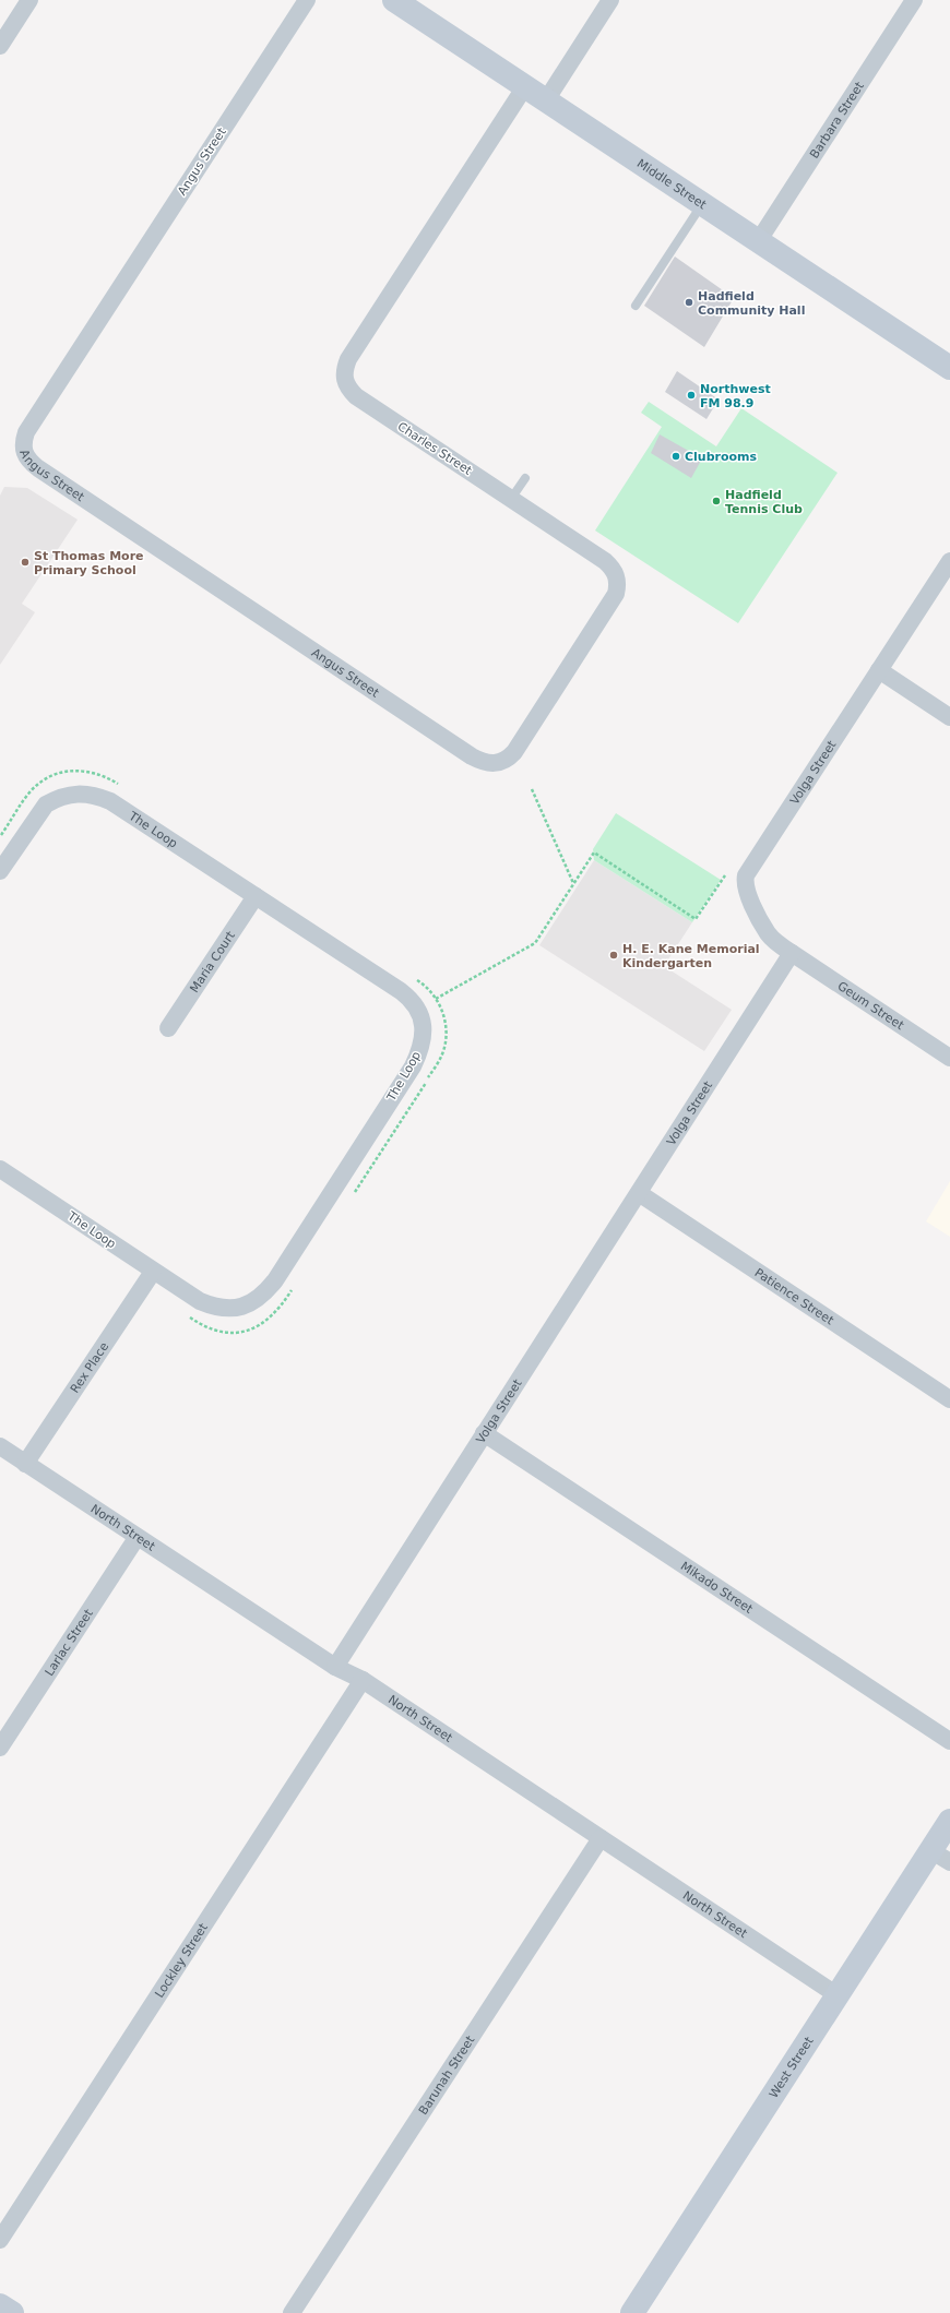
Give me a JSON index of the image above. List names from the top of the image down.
{
  "streets": {
    "street": [
      "Barbara Street",
      "Angus Street",
      "Middle Street",
      "Charles Street",
      "Volga Street",
      "The Loop",
      "Maria Court",
      "Geum Street",
      "Patience Street",
      "Rex Place",
      "North Street",
      "Mikado Street",
      "Larlac Street",
      "Lockley Street",
      "West Street",
      "Barunah Street"
    ]
  },
  "crossings": [
    ["Barbara Street", "Middle Street"],
    ["Angus Street", "Charles Street"],
    ["Middle Street", "Charles Street"],
    ["Volga Street", "Geum Street"],
    ["Volga Street", "Patience Street"],
    ["Volga Street", "North Street"],
    ["Volga Street", "Mikado Street"],
    ["The Loop", "Maria Court"],
    ["The Loop", "Rex Place"],
    ["Rex Place", "North Street"],
    ["North Street", "Larlac Street"],
    ["North Street", "Lockley Street"],
    ["North Street", "West Street"],
    ["North Street", "Barunah Street"]
  ],
  "places": [
    "Hadfield Community Hall",
    "Northwest FM 98.9",
    "Clubrooms",
    "Hadfield Tennis Club",
    "St Thomas More Primary School",
    "H. E. Kane Memorial Kindergarten"
  ]
}
